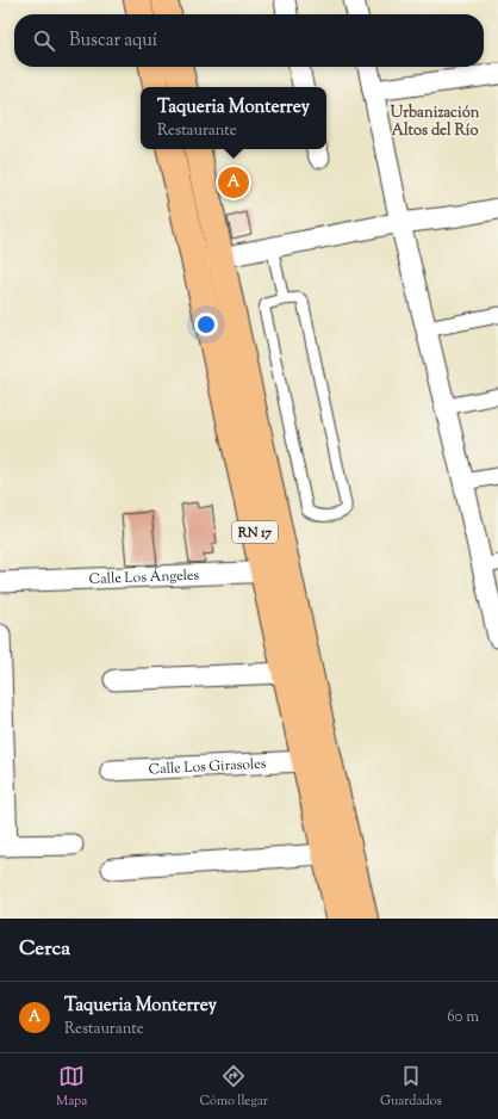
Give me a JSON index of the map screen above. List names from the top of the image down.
{
  "streets": {
    "main road": ["RN 17"],
    "street": ["Calle Los Ángeles", "Calle Los Girasoles"]
  },
  "crossings": [
    ["RN 17", "Calle Los Ángeles"],
    ["RN 17", "Calle Los Girasoles"]
  ],
  "districts": ["Urbanización Altos del Río"],
  "page": {
    "search": "Buscar aquí",
    "popup": ["Taqueria Monterrey", "Restaurante"],
    "pins": "A",
    "heading": "Cerca",
    "list": [
      {
        "mark": "A",
        "name": "Taqueria Monterrey",
        "note": "Restaurante",
        "value": "60 m"
      }
    ],
    "nav": ["Mapa", "Cómo llegar", "Guardados"]
  }
}
